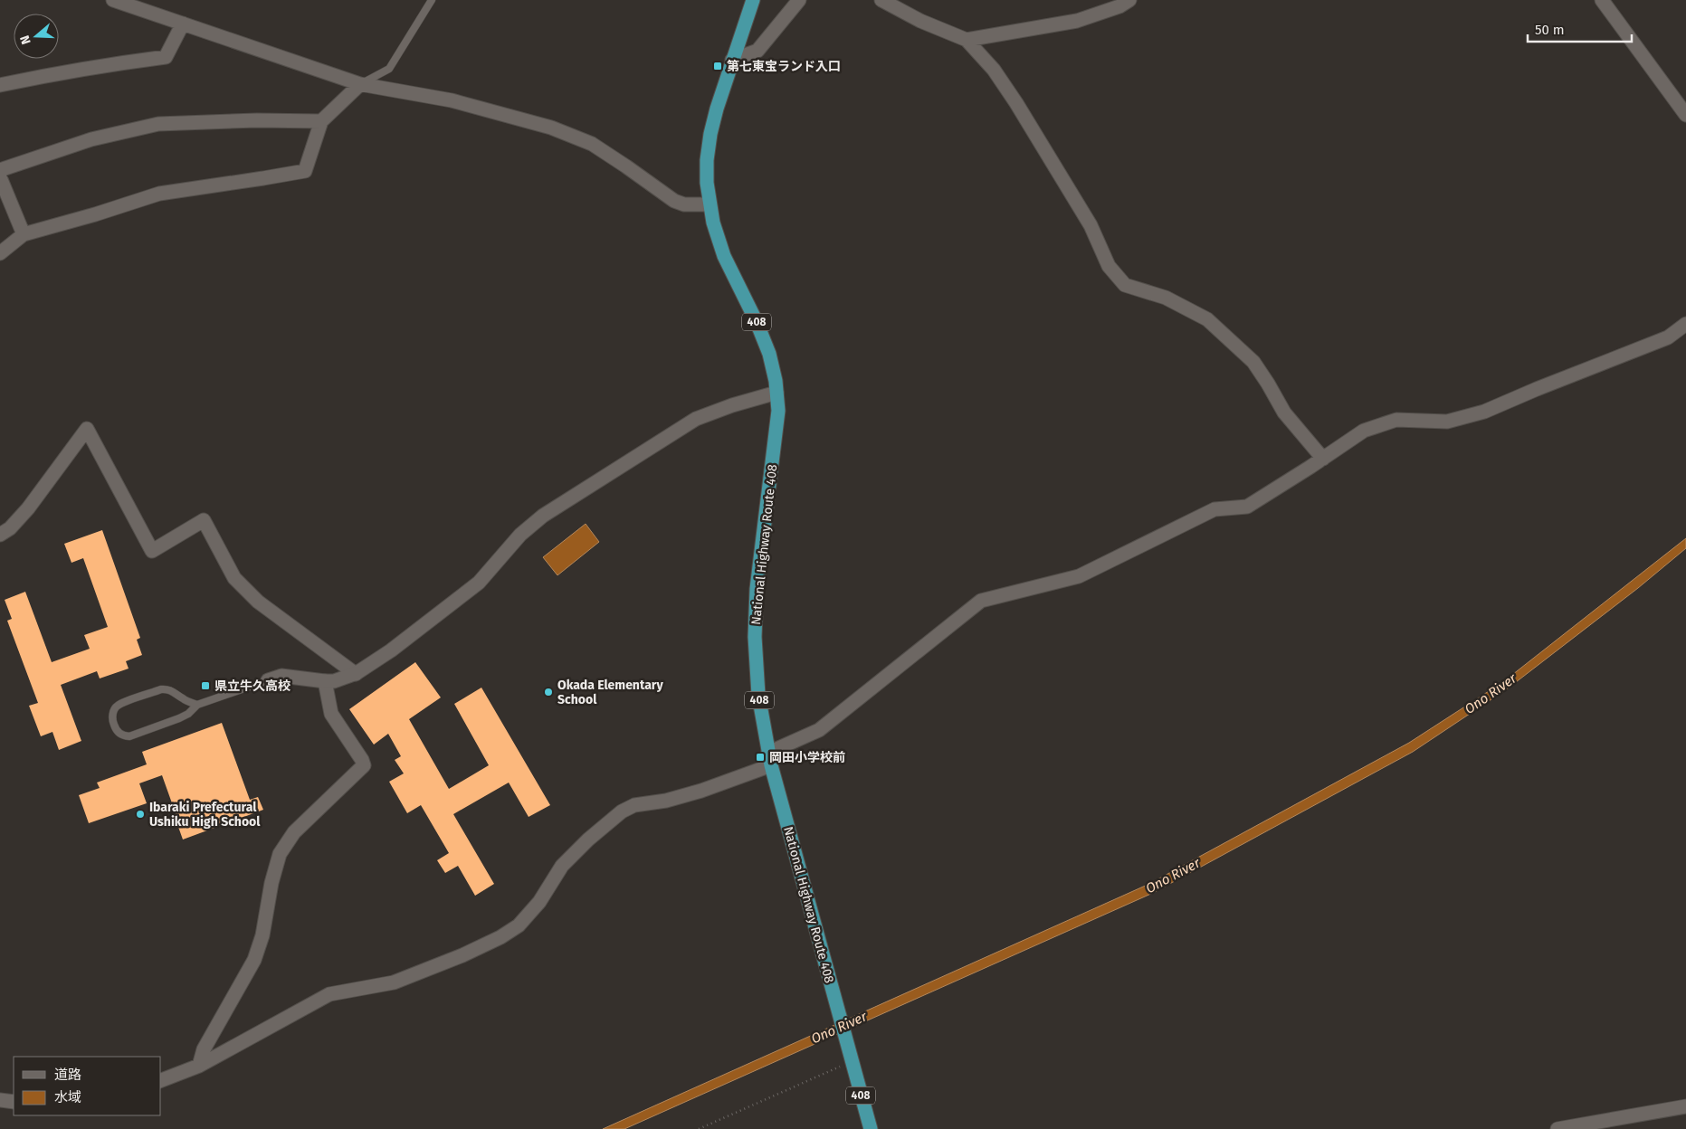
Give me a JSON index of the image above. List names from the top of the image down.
{
  "streets": {
    "highway": ["408", "National Highway Route 408"]
  },
  "crossings": [
    ["408", "National Highway Route 408"]
  ],
  "water": ["Ono River"],
  "places": {
    "transit": ["第七東宝ランド入口", "県立牛久高校", "岡田小学校前"],
    "other": ["Okada Elementary School", "Ibaraki Prefectural Ushiku High School"]
  },
  "legend": ["道路", "水域"],
  "scale_bar": "50 m",
  "north": "left"
}
